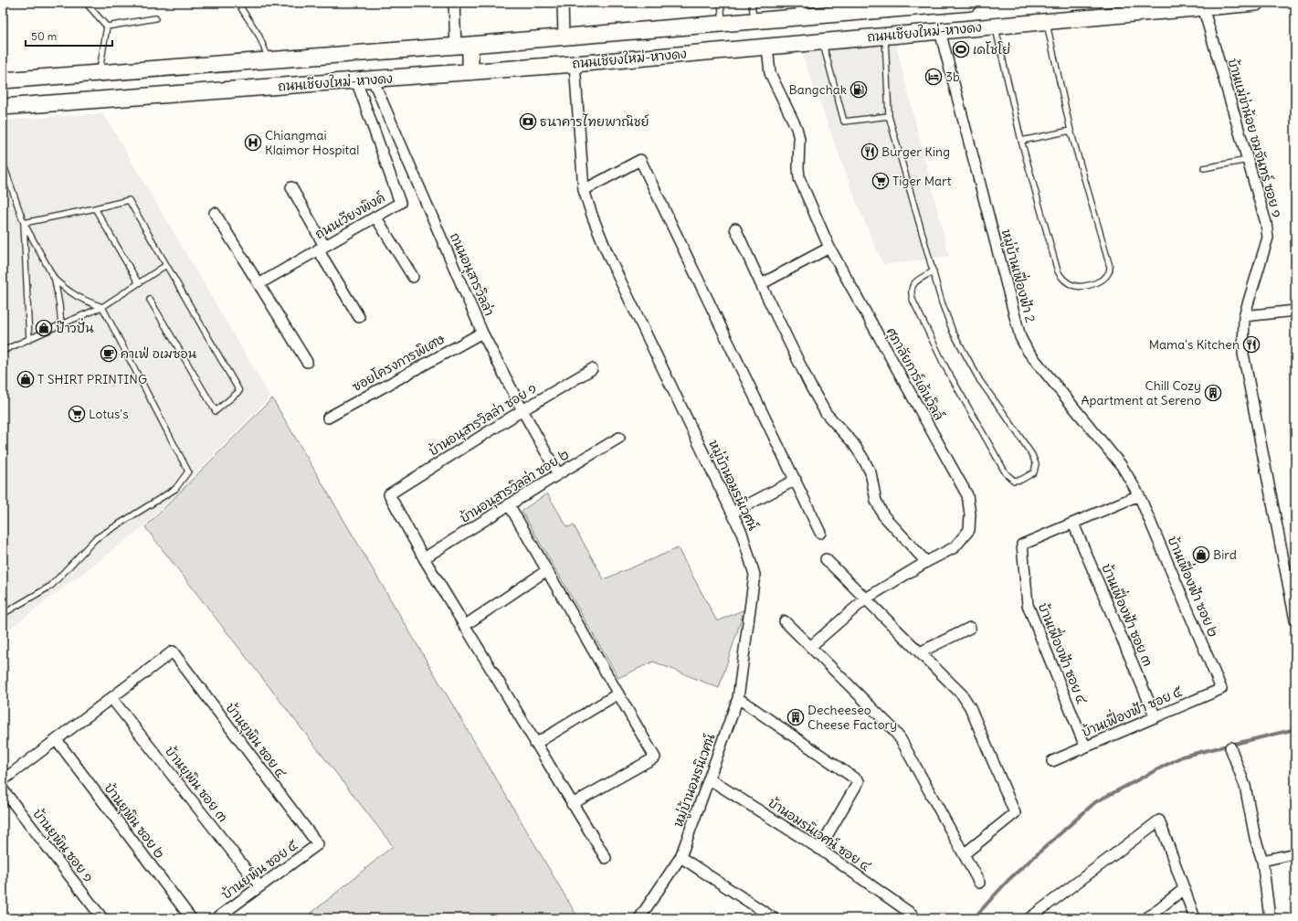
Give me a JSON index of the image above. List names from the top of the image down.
{
  "streets": {
    "main road": ["ถนนเชียงใหม่-หางดง"],
    "street": [
      "บ้านแม่ข่าน้อย ชมจันทร์ ซอย ๑",
      "ถนนเวียงพิงค์",
      "ถนนอนุสารวิลล่า",
      "หมู่บ้านเฟื่องฟ้า 2",
      "ซอยโครงการพิเศษ",
      "ศุภาลัยการ์เด้นวิลล์",
      "บ้านอนุสารวิลล่า ซอย ๑",
      "หมู่บ้านอมรนิเวศน์",
      "บ้านอนุสารวิลล่า ซอย ๒",
      "บ้านเฟื่องฟ้า ซอย ๒",
      "บ้านเฟื่องฟ้า ซอย ๓",
      "บ้านเฟื่องฟ้า ซอย ๔",
      "บ้านเฟื่องฟ้า ซอย ๕",
      "บ้านยุพิน ซอย ๔",
      "บ้านยุพิน ซอย ๓",
      "บ้านยุพิน ซอย ๒",
      "บ้านอมรนิเวศน์ ซอย ๔",
      "บ้านยุพิน ซอย ๑",
      "บ้านยุพิน ซอย ๕"
    ]
  },
  "crossings": [
    ["ถนนเชียงใหม่-หางดง", "บ้านแม่ข่าน้อย ชมจันทร์ ซอย ๑"],
    ["ถนนเชียงใหม่-หางดง", "ถนนเวียงพิงค์"],
    ["ถนนเชียงใหม่-หางดง", "ถนนอนุสารวิลล่า"],
    ["ถนนเชียงใหม่-หางดง", "หมู่บ้านเฟื่องฟ้า 2"],
    ["ถนนเชียงใหม่-หางดง", "ศุภาลัยการ์เด้นวิลล์"],
    ["ถนนเชียงใหม่-หางดง", "หมู่บ้านอมรนิเวศน์"],
    ["ถนนอนุสารวิลล่า", "ซอยโครงการพิเศษ"],
    ["ถนนอนุสารวิลล่า", "บ้านอนุสารวิลล่า ซอย ๑"],
    ["ถนนอนุสารวิลล่า", "บ้านอนุสารวิลล่า ซอย ๒"],
    ["หมู่บ้านเฟื่องฟ้า 2", "บ้านเฟื่องฟ้า ซอย ๒"],
    ["บ้านอนุสารวิลล่า ซอย ๑", "บ้านอนุสารวิลล่า ซอย ๒"],
    ["หมู่บ้านอมรนิเวศน์", "บ้านอมรนิเวศน์ ซอย ๔"],
    ["บ้านเฟื่องฟ้า ซอย ๒", "บ้านเฟื่องฟ้า ซอย ๕"],
    ["บ้านเฟื่องฟ้า ซอย ๓", "บ้านเฟื่องฟ้า ซอย ๔"],
    ["บ้านเฟื่องฟ้า ซอย ๓", "บ้านเฟื่องฟ้า ซอย ๕"],
    ["บ้านเฟื่องฟ้า ซอย ๔", "บ้านเฟื่องฟ้า ซอย ๕"],
    ["บ้านยุพิน ซอย ๔", "บ้านยุพิน ซอย ๓"],
    ["บ้านยุพิน ซอย ๔", "บ้านยุพิน ซอย ๕"],
    ["บ้านยุพิน ซอย ๓", "บ้านยุพิน ซอย ๕"]
  ],
  "places": {
    "sports": ["เดโชโย่"],
    "hotel": ["3b"],
    "fuel station": ["Bangchak"],
    "bank": ["ธนาคารไทยพาณิชย์"],
    "hospital": ["Chiangmai Klaimor Hospital"],
    "restaurant": ["Burger King", "Mama's Kitchen"],
    "supermarket": ["Tiger Mart", "Lotus's"],
    "shop": ["ป๊าวปั่น", "T SHIRT PRINTING", "Bird"],
    "cafe": ["คาเฟ่ อเมซอน"],
    "building": ["Chill Cozy Apartment at Sereno", "Decheeseo Cheese Factory"]
  },
  "scale_bar": "50 m"
}
